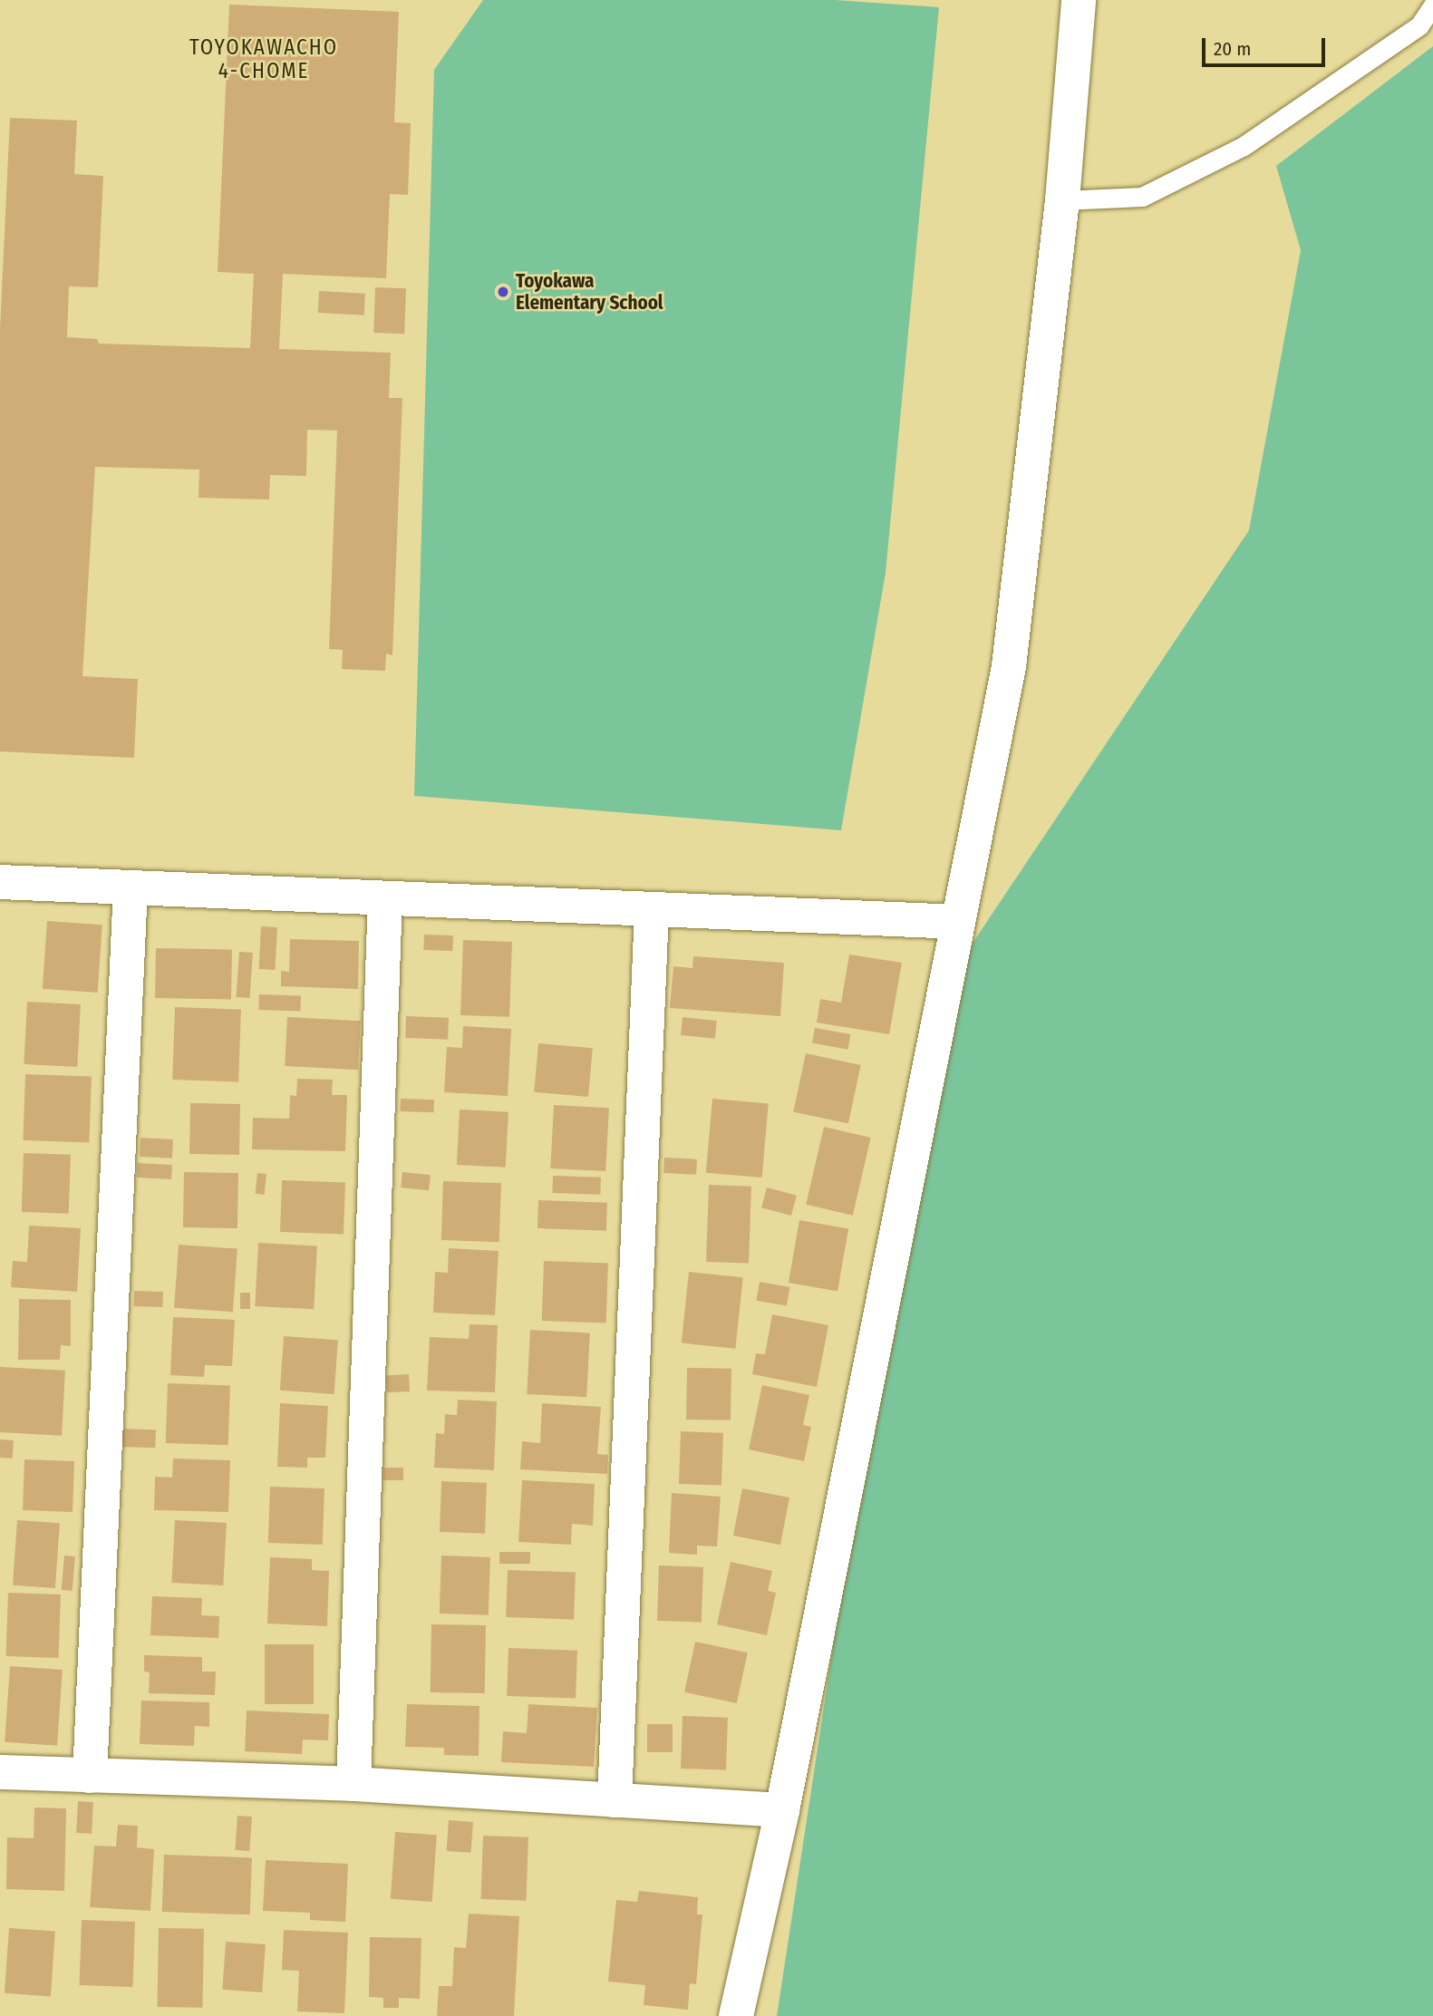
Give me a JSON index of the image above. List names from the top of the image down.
{
  "districts": ["TOYOKAWACHO 4-CHOME"],
  "places": ["Toyokawa Elementary School"],
  "scale_bar": "20 m"
}
